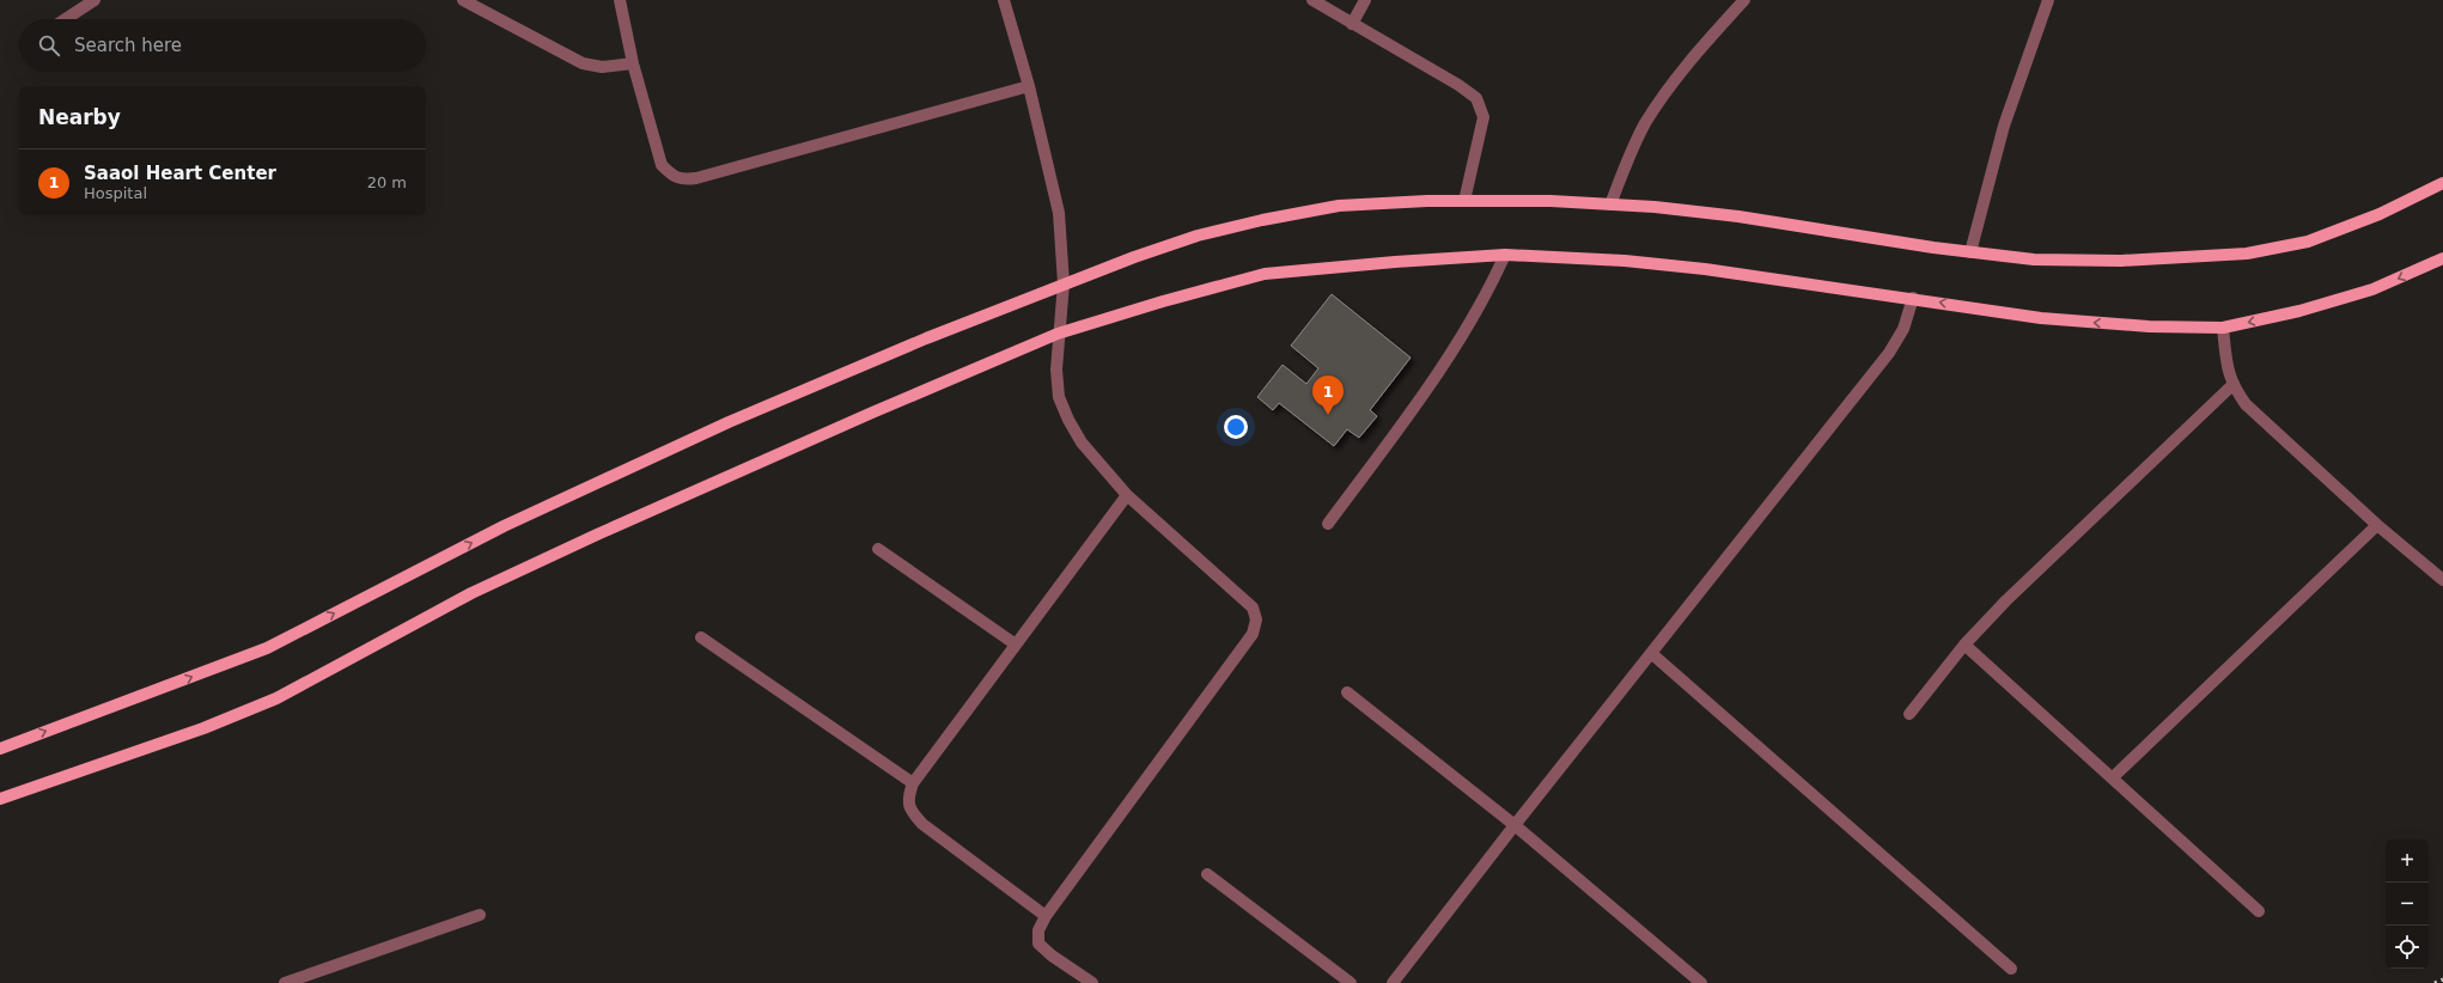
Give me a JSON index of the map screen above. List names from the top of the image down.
{
  "page": {
    "search": "Search here",
    "heading": "Nearby",
    "list": [
      {
        "mark": "1",
        "name": "Saaol Heart Center",
        "note": "Hospital",
        "value": "20 m"
      }
    ],
    "pins": "1",
    "map_buttons": ["+", "−"]
  }
}
